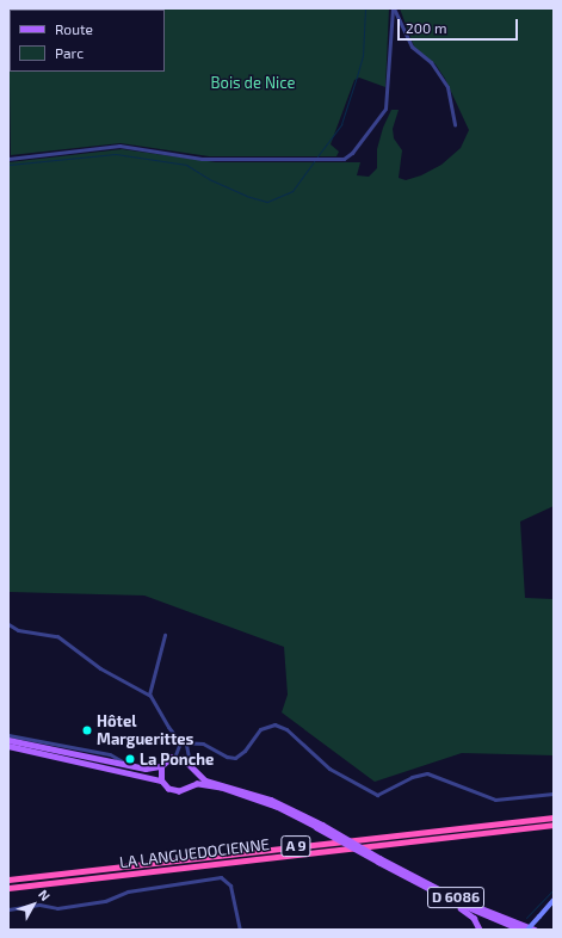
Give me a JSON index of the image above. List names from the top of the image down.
{
  "streets": {
    "highway": ["A 9", "LA LANGUEDOCIENNE"],
    "main road": ["D 6086"]
  },
  "parks": ["Bois de Nice"],
  "places": ["Hôtel Marguerittes", "La Ponche"],
  "legend": ["Route", "Parc"],
  "scale_bar": "200 m",
  "north": "top right"
}
